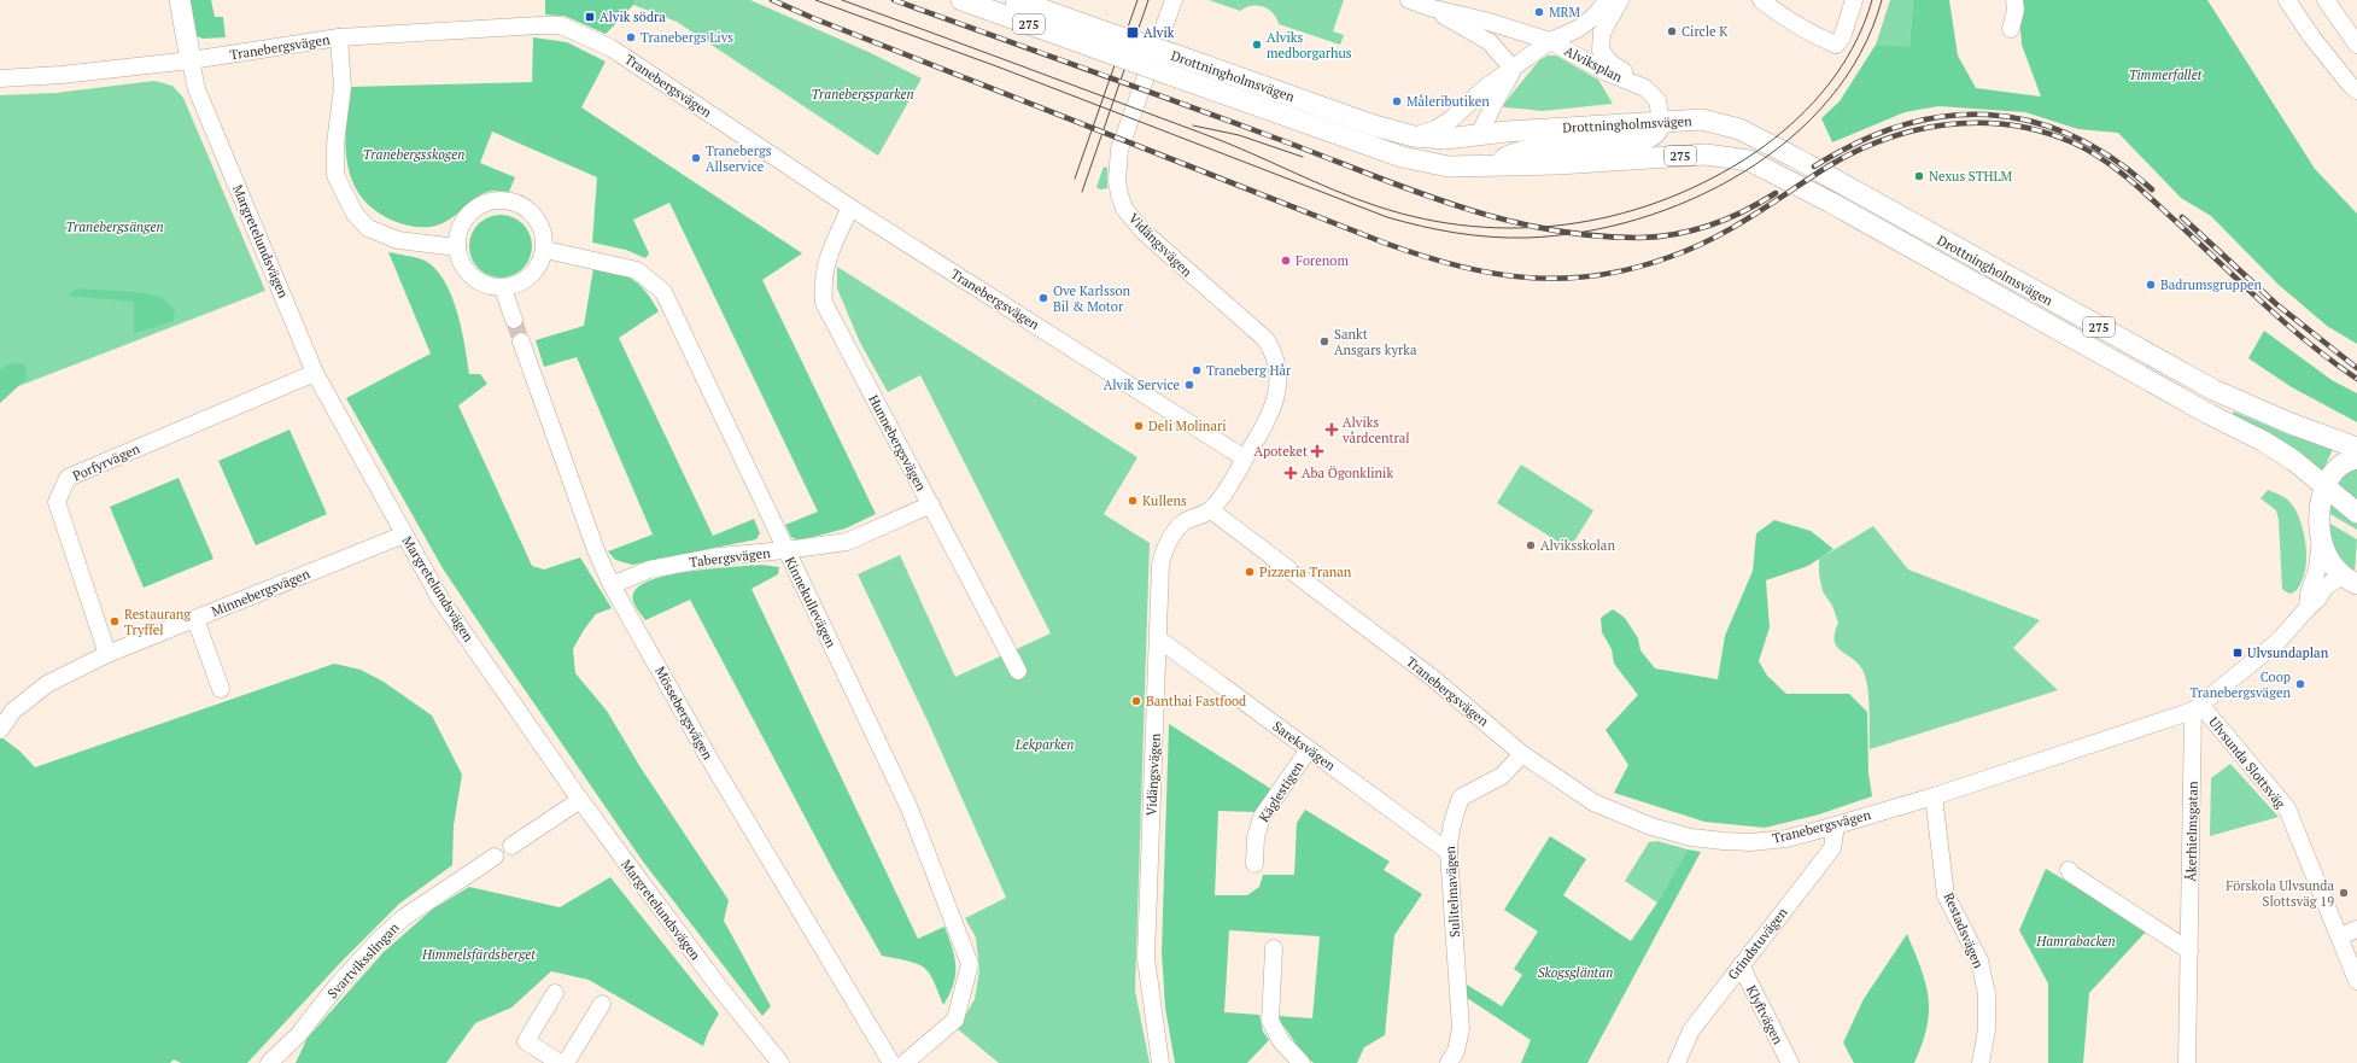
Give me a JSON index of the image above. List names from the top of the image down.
{
  "streets": {
    "main road": ["275", "Drottningholmsvägen"],
    "street": [
      "Tranebergsvägen",
      "Alviksplan",
      "Margretelundsvägen",
      "Vidängsvägen",
      "Hunnebergsvägen",
      "Porfyrvägen",
      "Tabergsvägen",
      "Minnebergsvägen",
      "Kinnekullevägen",
      "Mössebergsvägen",
      "Sareksvägen",
      "Ulvsunda Slottsväg",
      "Käglestigen",
      "Åkerhielmsgatan",
      "Sulitelmavägen",
      "Restadsvägen",
      "Grindstuvägen",
      "Svartviksslingan",
      "Klyftvägen"
    ]
  },
  "crossings": [
    ["Tranebergsvägen", "Margretelundsvägen"],
    ["Tranebergsvägen", "Vidängsvägen"],
    ["Tranebergsvägen", "Hunnebergsvägen"],
    ["Tranebergsvägen", "Ulvsunda Slottsväg"],
    ["Tranebergsvägen", "Åkerhielmsgatan"],
    ["Tranebergsvägen", "Sulitelmavägen"],
    ["Tranebergsvägen", "Restadsvägen"],
    ["Tranebergsvägen", "Grindstuvägen"],
    ["Alviksplan", "Drottningholmsvägen"],
    ["Margretelundsvägen", "Porfyrvägen"],
    ["Margretelundsvägen", "Minnebergsvägen"],
    ["Vidängsvägen", "Sareksvägen"],
    ["Hunnebergsvägen", "Tabergsvägen"],
    ["Porfyrvägen", "Minnebergsvägen"],
    ["Tabergsvägen", "Kinnekullevägen"],
    ["Tabergsvägen", "Mössebergsvägen"],
    ["Sareksvägen", "Käglestigen"],
    ["Sareksvägen", "Sulitelmavägen"],
    ["Ulvsunda Slottsväg", "Åkerhielmsgatan"],
    ["Grindstuvägen", "Klyftvägen"]
  ],
  "parks": [
    "Timmerfallet",
    "Tranebergsparken",
    "Tranebergsskogen",
    "Tranebergsängen",
    "Lekparken",
    "Hamrabacken",
    "Himmelsfärdsberget",
    "Skogsgläntan"
  ],
  "places": {
    "other": [
      "MRM",
      "Circle K",
      "Tranebergs Livs",
      "Alviks medborgarhus",
      "Måleributiken",
      "Tranebergs Allservice",
      "Nexus STHLM",
      "Forenom",
      "Badrumsgruppen",
      "Ove Karlsson Bil & Motor",
      "Sankt Ansgars kyrka",
      "Traneberg Hår",
      "Alvik Service",
      "Deli Molinari",
      "Kullens",
      "Alviksskolan",
      "Pizzeria Tranan",
      "Restaurang Tryffel",
      "Coop Tranebergsvägen",
      "Banthai Fastfood",
      "Förskola Ulvsunda Slottsväg 19"
    ],
    "transit": ["Alvik södra", "Alvik", "Ulvsundaplan"],
    "health": ["Alviks vårdcentral", "Apoteket", "Aba Ögonklinik"]
  }
}
